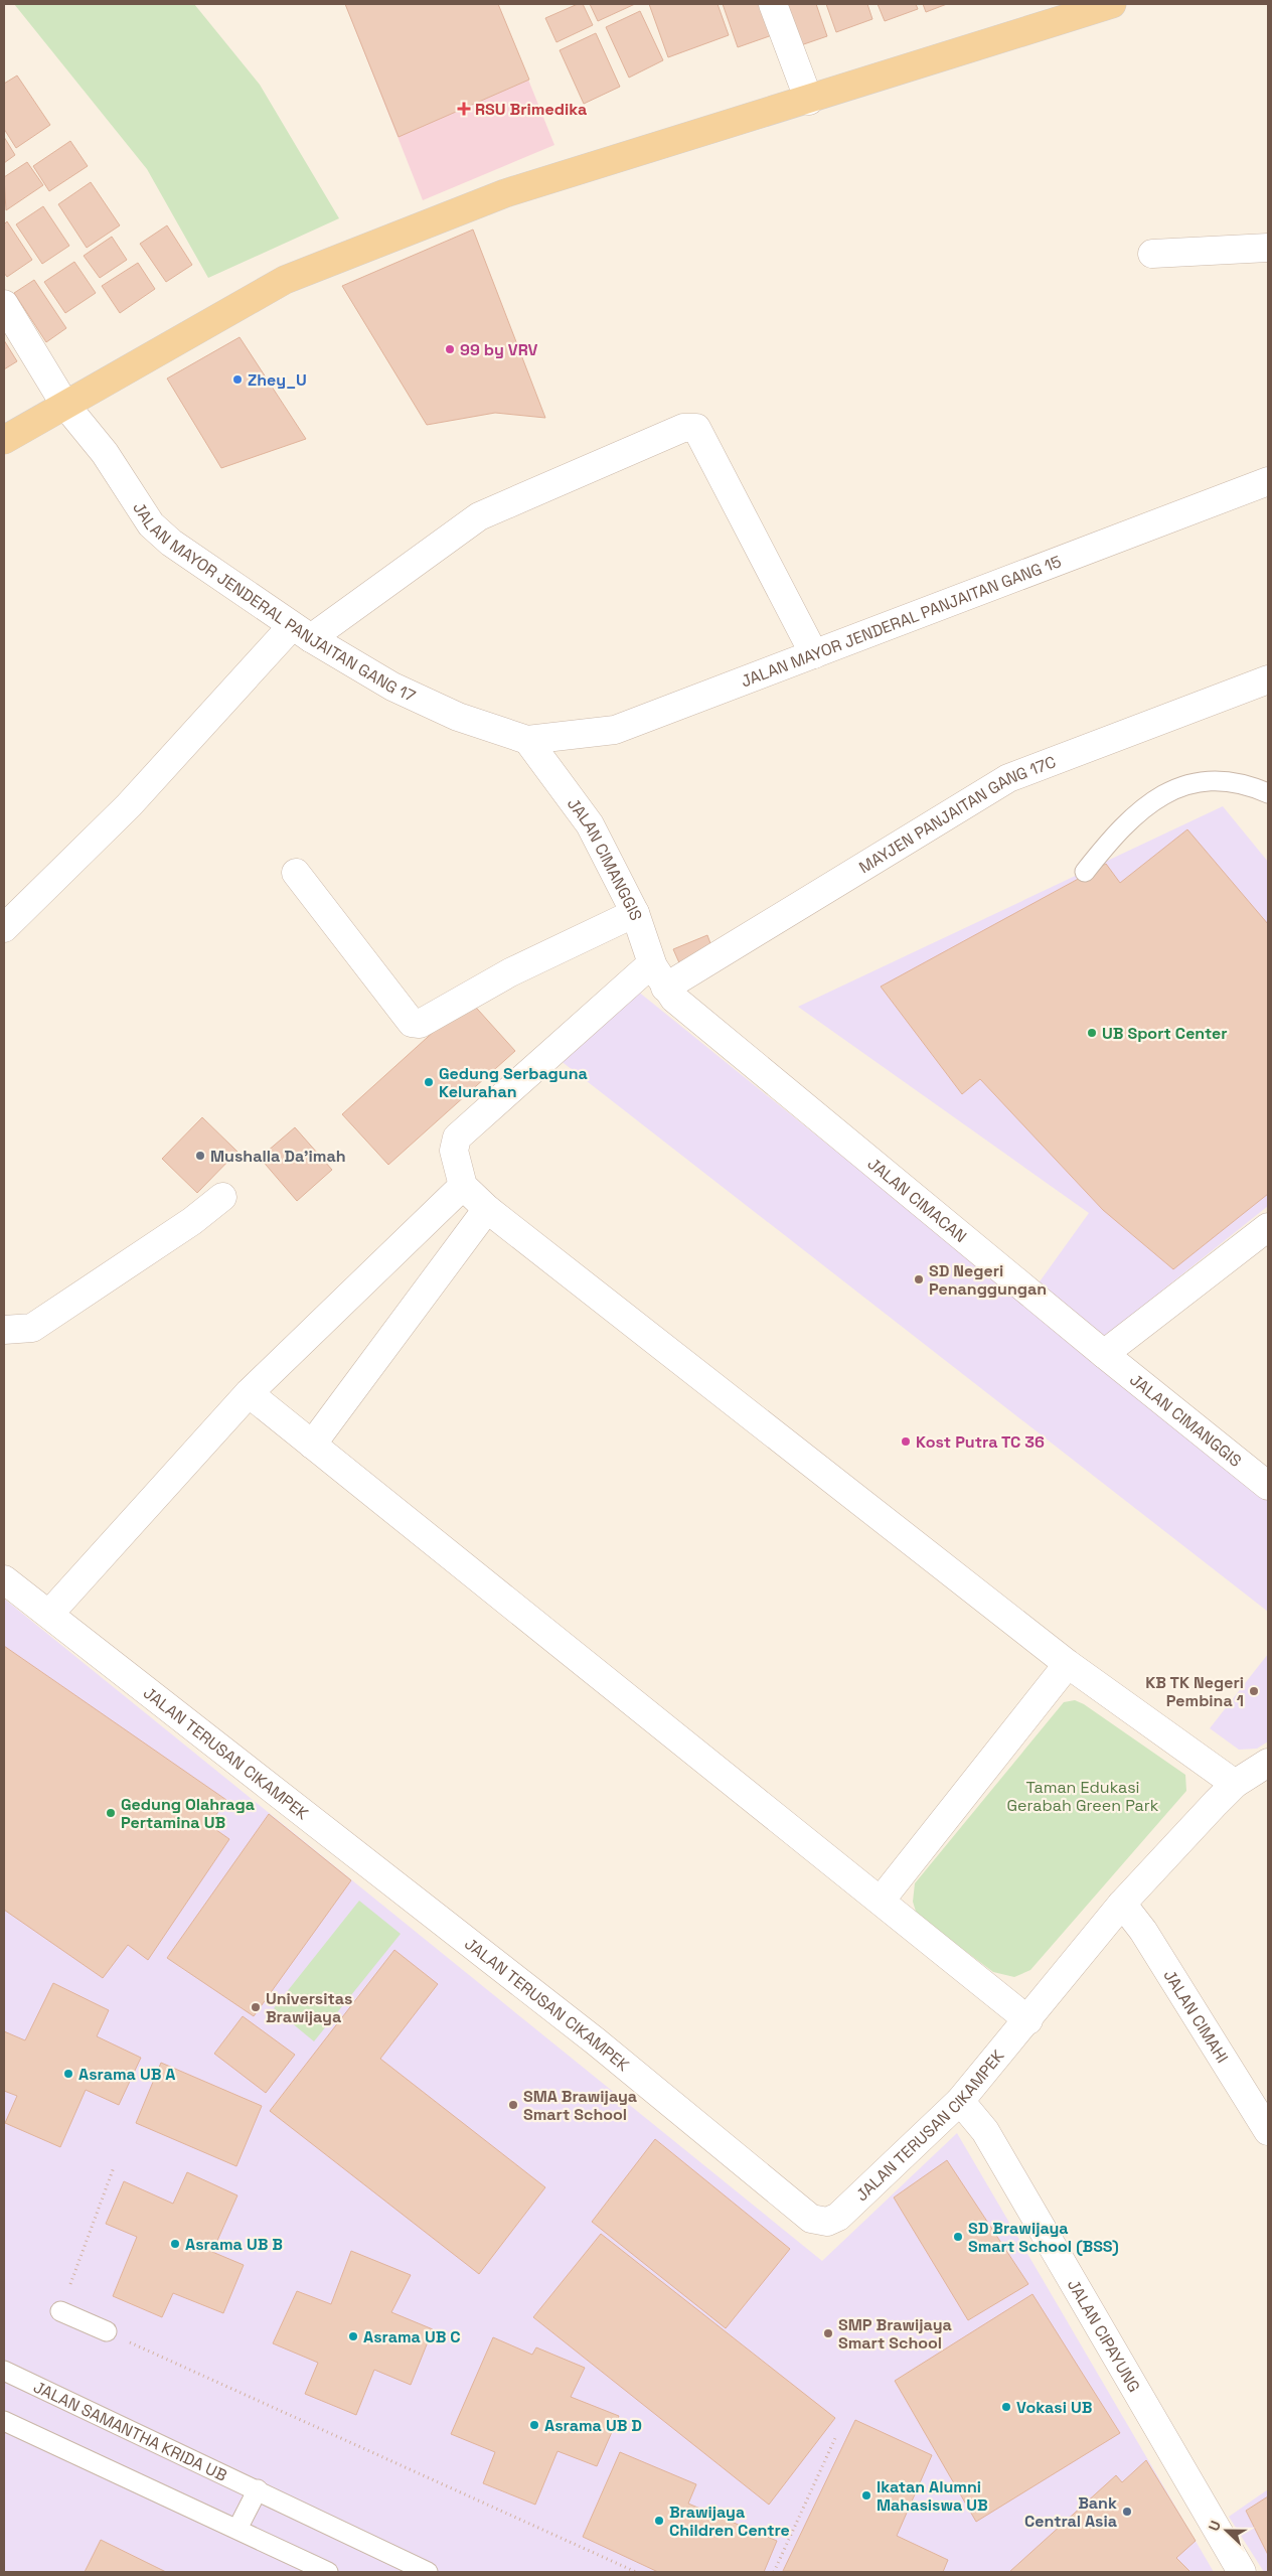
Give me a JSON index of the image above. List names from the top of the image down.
{
  "streets": {
    "street": [
      "JALAN MAYOR JENDERAL PANJAITAN GANG 17",
      "JALAN MAYOR JENDERAL PANJAITAN GANG 15",
      "MAYJEN PANJAITAN GANG 17C",
      "JALAN CIMANGGIS",
      "JALAN CIMACAN",
      "JALAN TERUSAN CIKAMPEK",
      "JALAN CIMAHI",
      "JALAN CIPAYUNG"
    ],
    "lane": ["JALAN SAMANTHA KRIDA UB"]
  },
  "crossings": [
    ["JALAN MAYOR JENDERAL PANJAITAN GANG 17", "JALAN MAYOR JENDERAL PANJAITAN GANG 15"],
    ["JALAN MAYOR JENDERAL PANJAITAN GANG 17", "JALAN CIMANGGIS"],
    ["JALAN MAYOR JENDERAL PANJAITAN GANG 15", "JALAN CIMANGGIS"],
    ["MAYJEN PANJAITAN GANG 17C", "JALAN CIMANGGIS"],
    ["MAYJEN PANJAITAN GANG 17C", "JALAN CIMACAN"],
    ["JALAN CIMANGGIS", "JALAN CIMACAN"],
    ["JALAN TERUSAN CIKAMPEK", "JALAN CIMAHI"],
    ["JALAN TERUSAN CIKAMPEK", "JALAN CIPAYUNG"]
  ],
  "parks": ["Taman Edukasi Gerabah Green Park"],
  "places": {
    "health": ["RSU Brimedika"],
    "other": [
      "99 by VRV",
      "Zhey_U",
      "UB Sport Center",
      "Gedung Serbaguna Kelurahan",
      "Mushalla Da'imah",
      "SD Negeri Penanggungan",
      "Kost Putra TC 36",
      "KB TK Negeri Pembina 1",
      "Gedung Olahraga Pertamina UB",
      "Universitas Brawijaya",
      "Asrama UB A",
      "SMA Brawijaya Smart School",
      "SD Brawijaya Smart School (BSS)",
      "Asrama UB B",
      "SMP Brawijaya Smart School",
      "Asrama UB C",
      "Vokasi UB",
      "Asrama UB D",
      "Ikatan Alumni Mahasiswa UB",
      "Bank Central Asia",
      "Brawijaya Children Centre"
    ]
  },
  "north": "left"
}
